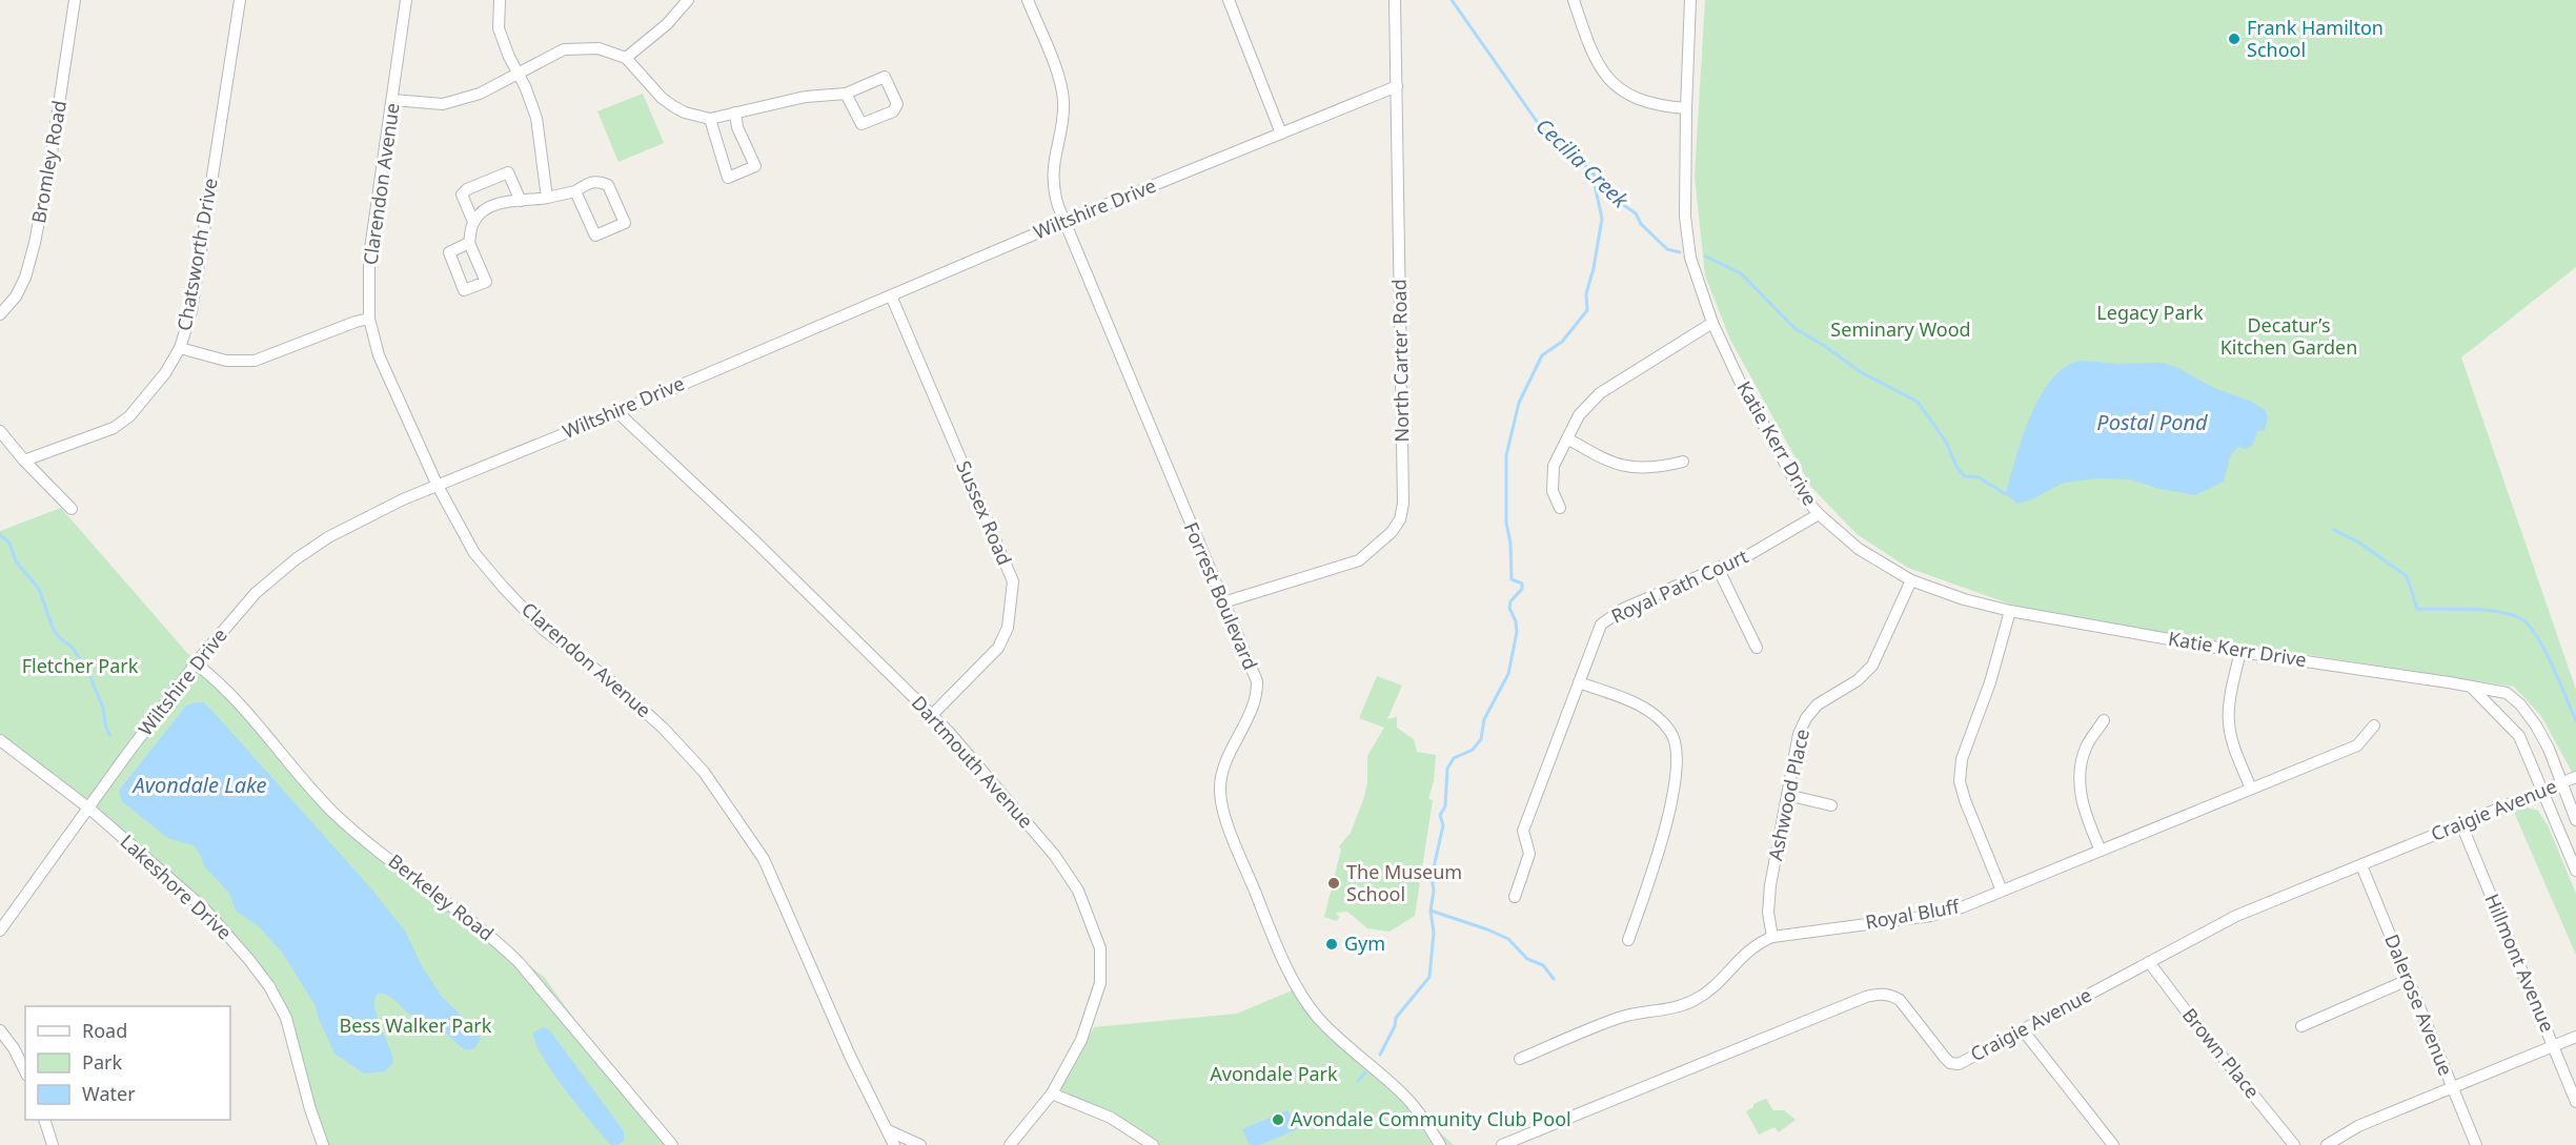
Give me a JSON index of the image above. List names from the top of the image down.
{
  "streets": {
    "street": [
      "Bromley Road",
      "Clarendon Avenue",
      "Wiltshire Drive",
      "Chatsworth Drive",
      "North Carter Road",
      "Katie Kerr Drive",
      "Sussex Road",
      "Royal Path Court",
      "Forrest Boulevard",
      "Dartmouth Avenue",
      "Ashwood Place",
      "Craigie Avenue",
      "Lakeshore Drive",
      "Berkeley Road",
      "Royal Bluff",
      "Hillmont Avenue",
      "Dalerose Avenue",
      "Brown Place"
    ]
  },
  "crossings": [
    ["Clarendon Avenue", "Wiltshire Drive"],
    ["Wiltshire Drive", "North Carter Road"],
    ["Wiltshire Drive", "Sussex Road"],
    ["Wiltshire Drive", "Forrest Boulevard"],
    ["Wiltshire Drive", "Dartmouth Avenue"],
    ["Wiltshire Drive", "Lakeshore Drive"],
    ["Wiltshire Drive", "Berkeley Road"],
    ["North Carter Road", "Forrest Boulevard"],
    ["Katie Kerr Drive", "Royal Path Court"],
    ["Katie Kerr Drive", "Ashwood Place"],
    ["Katie Kerr Drive", "Craigie Avenue"],
    ["Sussex Road", "Dartmouth Avenue"],
    ["Ashwood Place", "Royal Bluff"],
    ["Craigie Avenue", "Hillmont Avenue"],
    ["Craigie Avenue", "Dalerose Avenue"],
    ["Craigie Avenue", "Brown Place"]
  ],
  "water": ["Cecilia Creek", "Postal Pond", "Avondale Lake"],
  "parks": [
    "Legacy Park",
    "Decatur’s Kitchen Garden",
    "Seminary Wood",
    "Fletcher Park",
    "Bess Walker Park",
    "Avondale Park"
  ],
  "places": [
    "Frank Hamilton School",
    "The Museum School",
    "Gym",
    "Avondale Community Club Pool"
  ],
  "legend": ["Road", "Park", "Water"]
}
